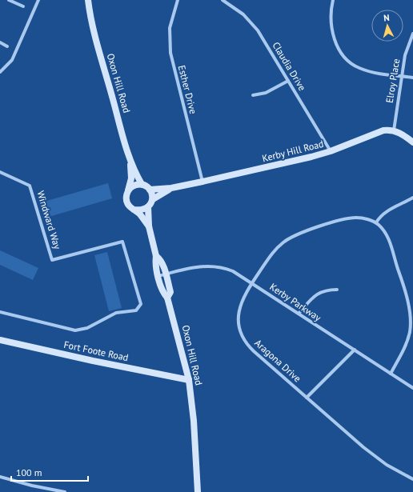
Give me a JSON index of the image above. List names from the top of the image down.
{
  "streets": {
    "main road": ["Oxon Hill Road", "Kerby Hill Road", "Fort Foote Road"],
    "street": [
      "Claudia Drive",
      "Elroy Place",
      "Esther Drive",
      "Windward Way",
      "Kerby Parkway",
      "Aragona Drive"
    ]
  },
  "crossings": [
    ["Claudia Drive", "Kerby Hill Road"],
    ["Elroy Place", "Kerby Hill Road"],
    ["Oxon Hill Road", "Kerby Hill Road"],
    ["Oxon Hill Road", "Kerby Parkway"],
    ["Oxon Hill Road", "Fort Foote Road"],
    ["Esther Drive", "Kerby Hill Road"],
    ["Kerby Parkway", "Aragona Drive"]
  ],
  "scale_bar": "100 m",
  "north": "top"
}
